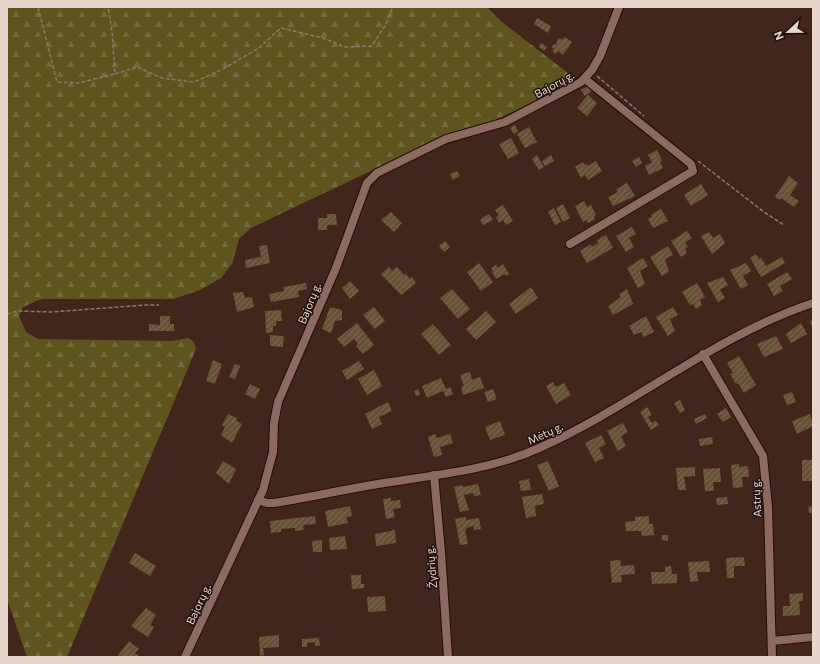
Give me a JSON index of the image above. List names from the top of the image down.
{
  "streets": {
    "street": [
      "Bajorų g.",
      "Mėtų g.",
      "Astrų g.",
      "Žydrių g."
    ]
  },
  "crossings": [
    ["Bajorų g.", "Mėtų g."],
    ["Mėtų g.", "Astrų g."],
    ["Mėtų g.", "Žydrių g."]
  ],
  "north": "left"
}
